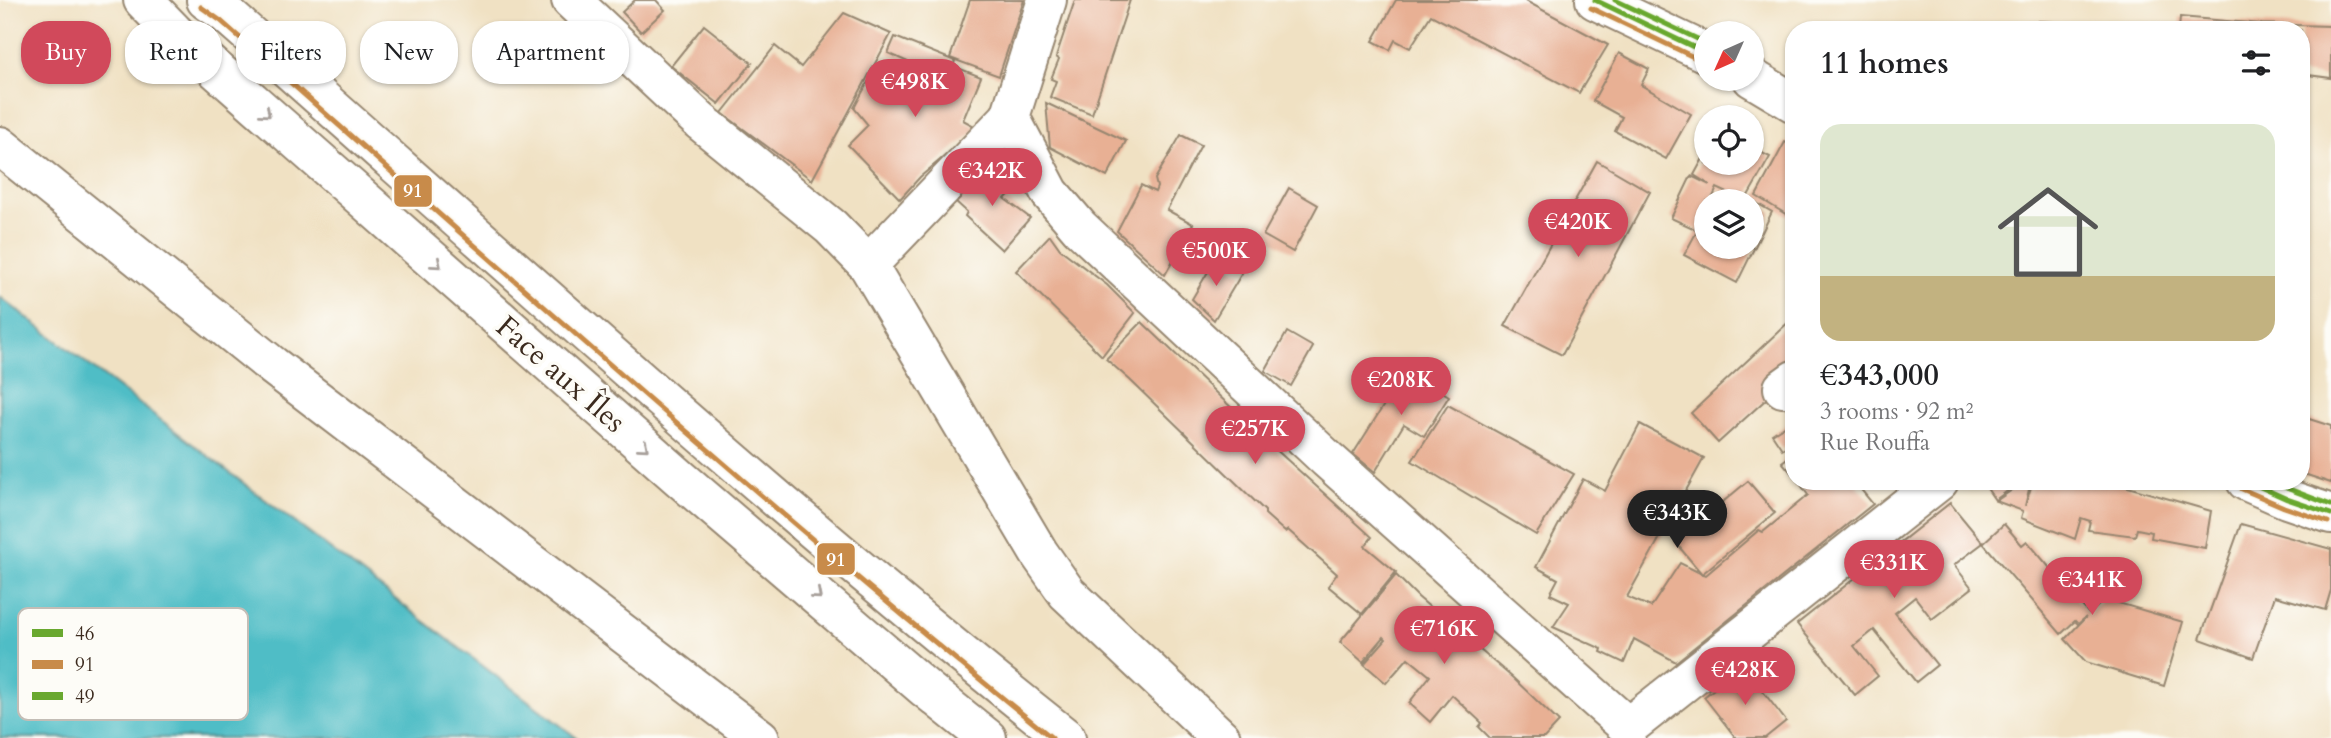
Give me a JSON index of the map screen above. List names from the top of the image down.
{
  "streets": {
    "main road": ["Face aux Îles"]
  },
  "lines": ["transit line 46", "transit line 49", "transit line 91"],
  "legend": ["46", "91", "49"],
  "north": "bottom left",
  "page": {
    "chip": [
      "Buy",
      "Rent",
      "Filters",
      "New",
      "Apartment"
    ],
    "heading": "11 homes",
    "price": [
      "€498K",
      "€342K",
      "€420K",
      "€500K",
      "€208K",
      "€257K",
      "€343K",
      "€331K",
      "€341K",
      "€716K",
      "€428K"
    ],
    "list": [
      {
        "name": "€343,000",
        "note": "3 rooms · 92 m² · Rue Rouffa"
      }
    ]
  }
}
